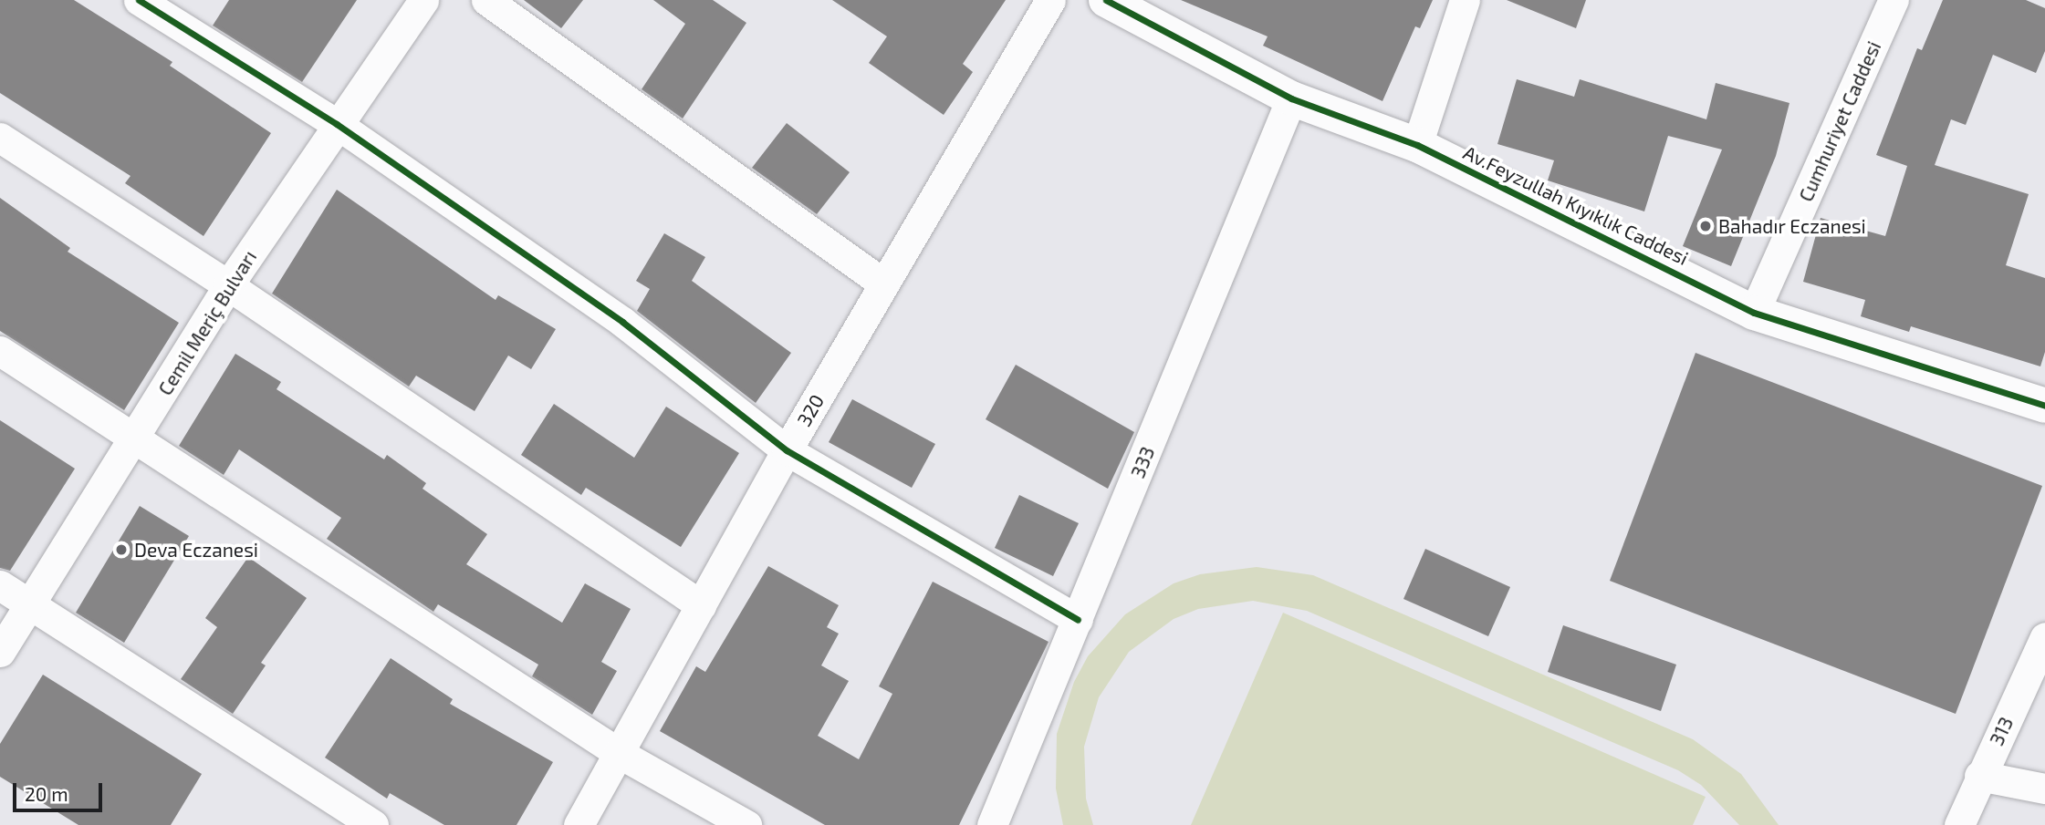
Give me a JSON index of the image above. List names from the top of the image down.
{
  "streets": {
    "street": [
      "Cumhuriyet Caddesi",
      "Av.Feyzullah Kıyıklık Caddesi",
      "Cemil Meriç Bulvarı",
      "320",
      "333",
      "313"
    ]
  },
  "crossings": [
    ["Cumhuriyet Caddesi", "Av.Feyzullah Kıyıklık Caddesi"],
    ["Av.Feyzullah Kıyıklık Caddesi", "333"]
  ],
  "places": ["Bahadır Eczanesi", "Deva Eczanesi"],
  "scale_bar": "20 m"
}
